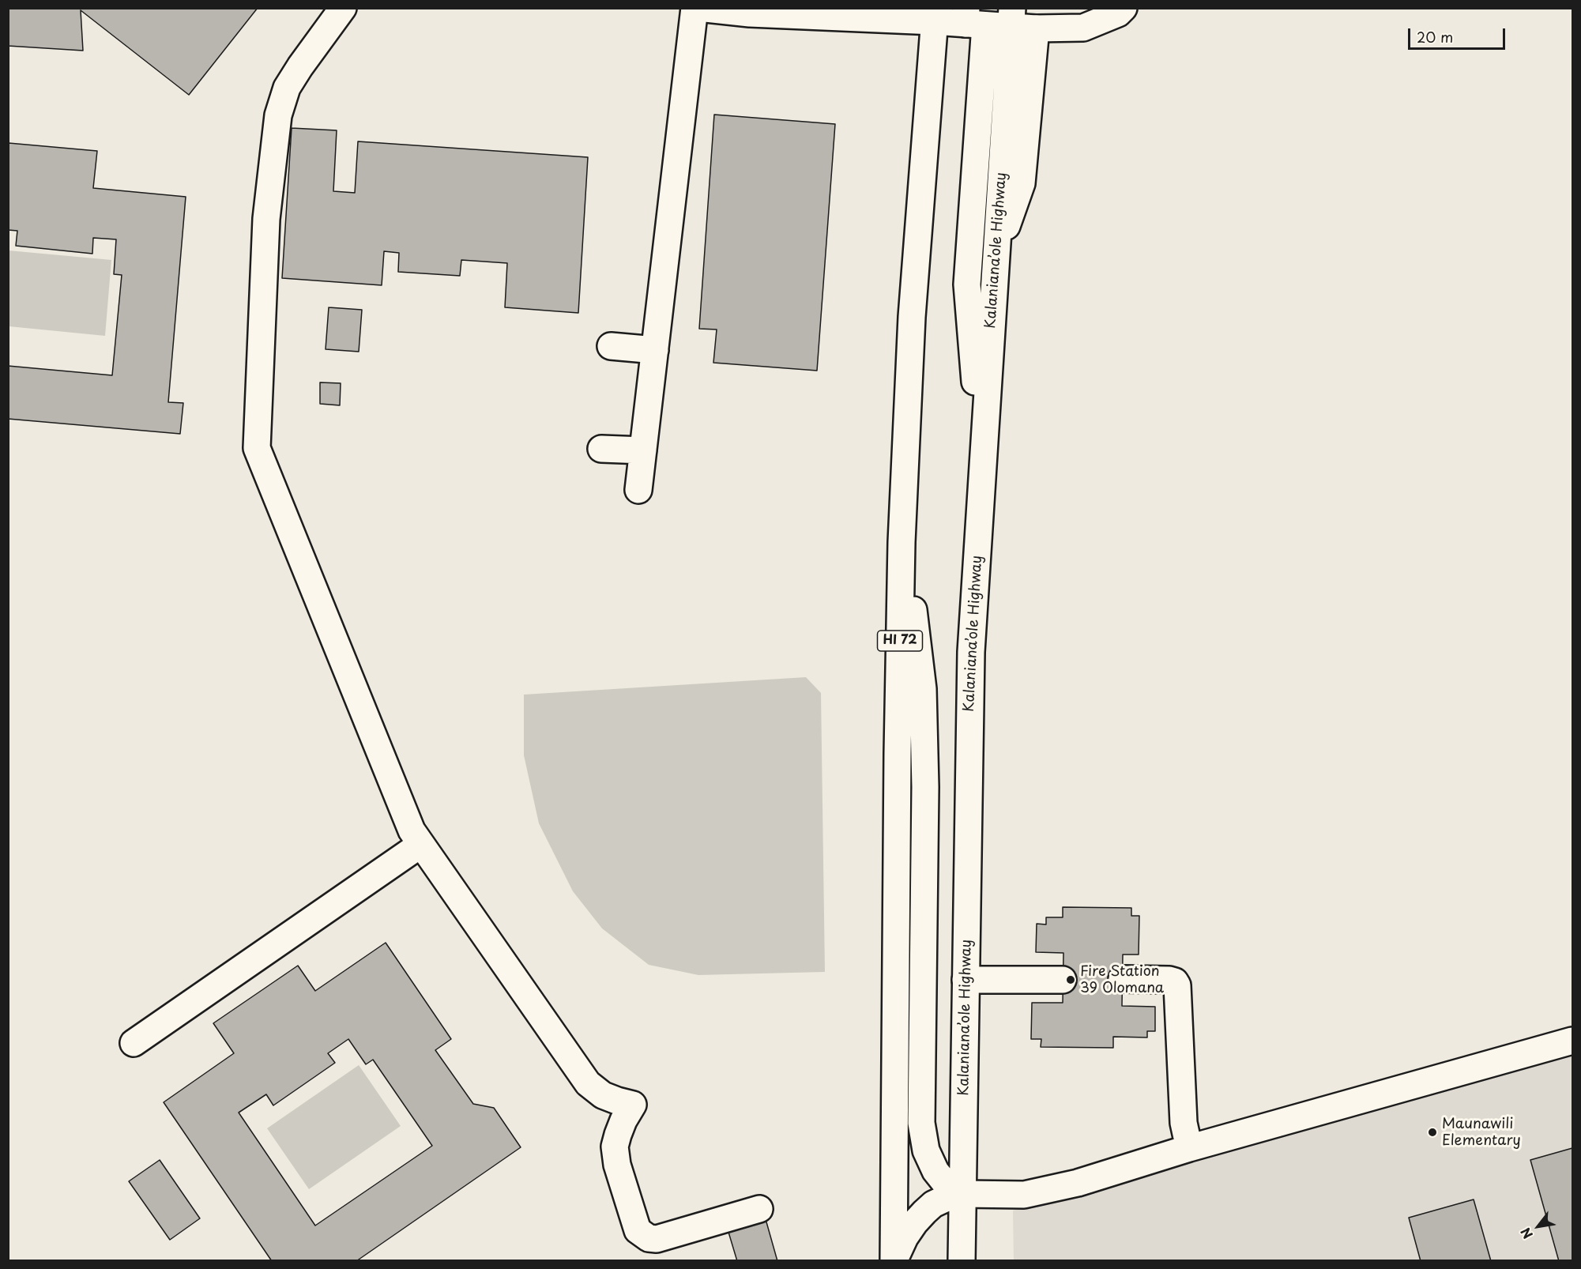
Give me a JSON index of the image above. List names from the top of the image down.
{
  "streets": {
    "main road": ["Kalaniana’ole Highway", "HI 72"]
  },
  "places": ["Fire Station 39 Olomana", "Maunawili Elementary"],
  "scale_bar": "20 m",
  "north": "bottom left"
}
